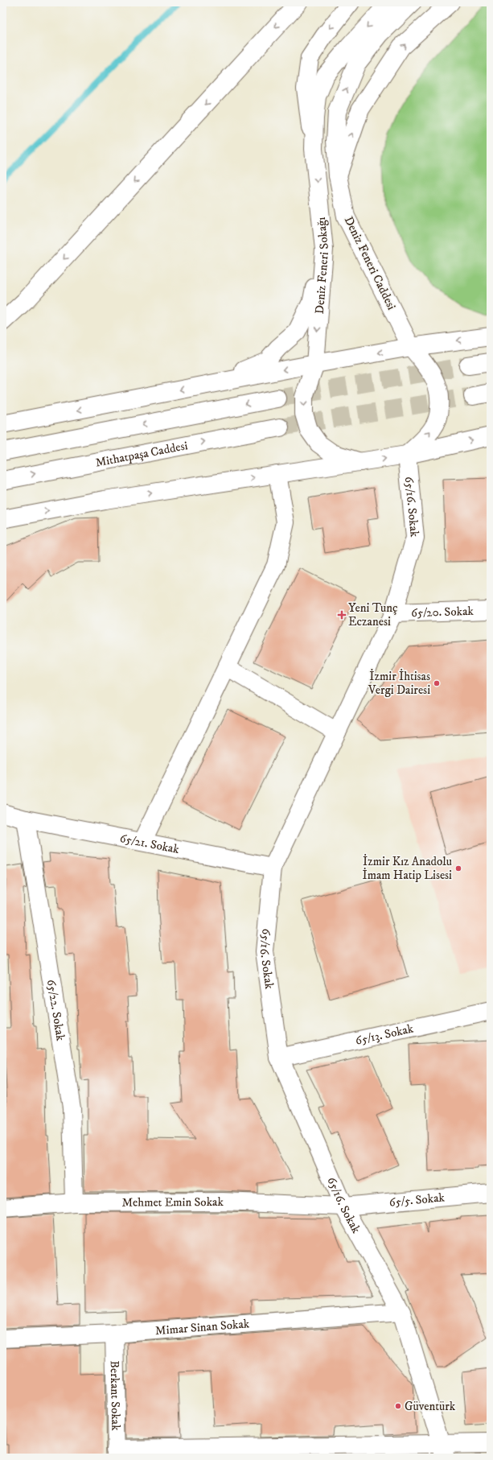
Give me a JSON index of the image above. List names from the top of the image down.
{
  "streets": {
    "main road": [
      "Deniz Feneri Caddesi",
      "Deniz Feneri Sokağı",
      "Mithatpaşa Caddesi",
      "65/16. Sokak",
      "65/20. Sokak",
      "65/21. Sokak",
      "65/22. Sokak",
      "65/13. Sokak",
      "65/5. Sokak",
      "Mehmet Emin Sokak",
      "Mimar Sinan Sokak",
      "Berkant Sokak"
    ]
  },
  "crossings": [
    ["65/16. Sokak", "65/20. Sokak"],
    ["65/16. Sokak", "65/21. Sokak"],
    ["65/16. Sokak", "65/13. Sokak"],
    ["65/16. Sokak", "65/5. Sokak"],
    ["65/16. Sokak", "Mehmet Emin Sokak"],
    ["65/16. Sokak", "Mimar Sinan Sokak"],
    ["65/21. Sokak", "65/22. Sokak"],
    ["65/22. Sokak", "Mehmet Emin Sokak"],
    ["65/5. Sokak", "Mehmet Emin Sokak"],
    ["Mimar Sinan Sokak", "Berkant Sokak"]
  ],
  "one_way": ["Deniz Feneri Sokağı"],
  "places": {
    "health": ["Yeni Tunç Eczanesi"],
    "other": ["İzmir İhtisas Vergi Dairesi", "İzmir Kız Anadolu İmam Hatip Lisesi", "Güventürk"]
  }
}
